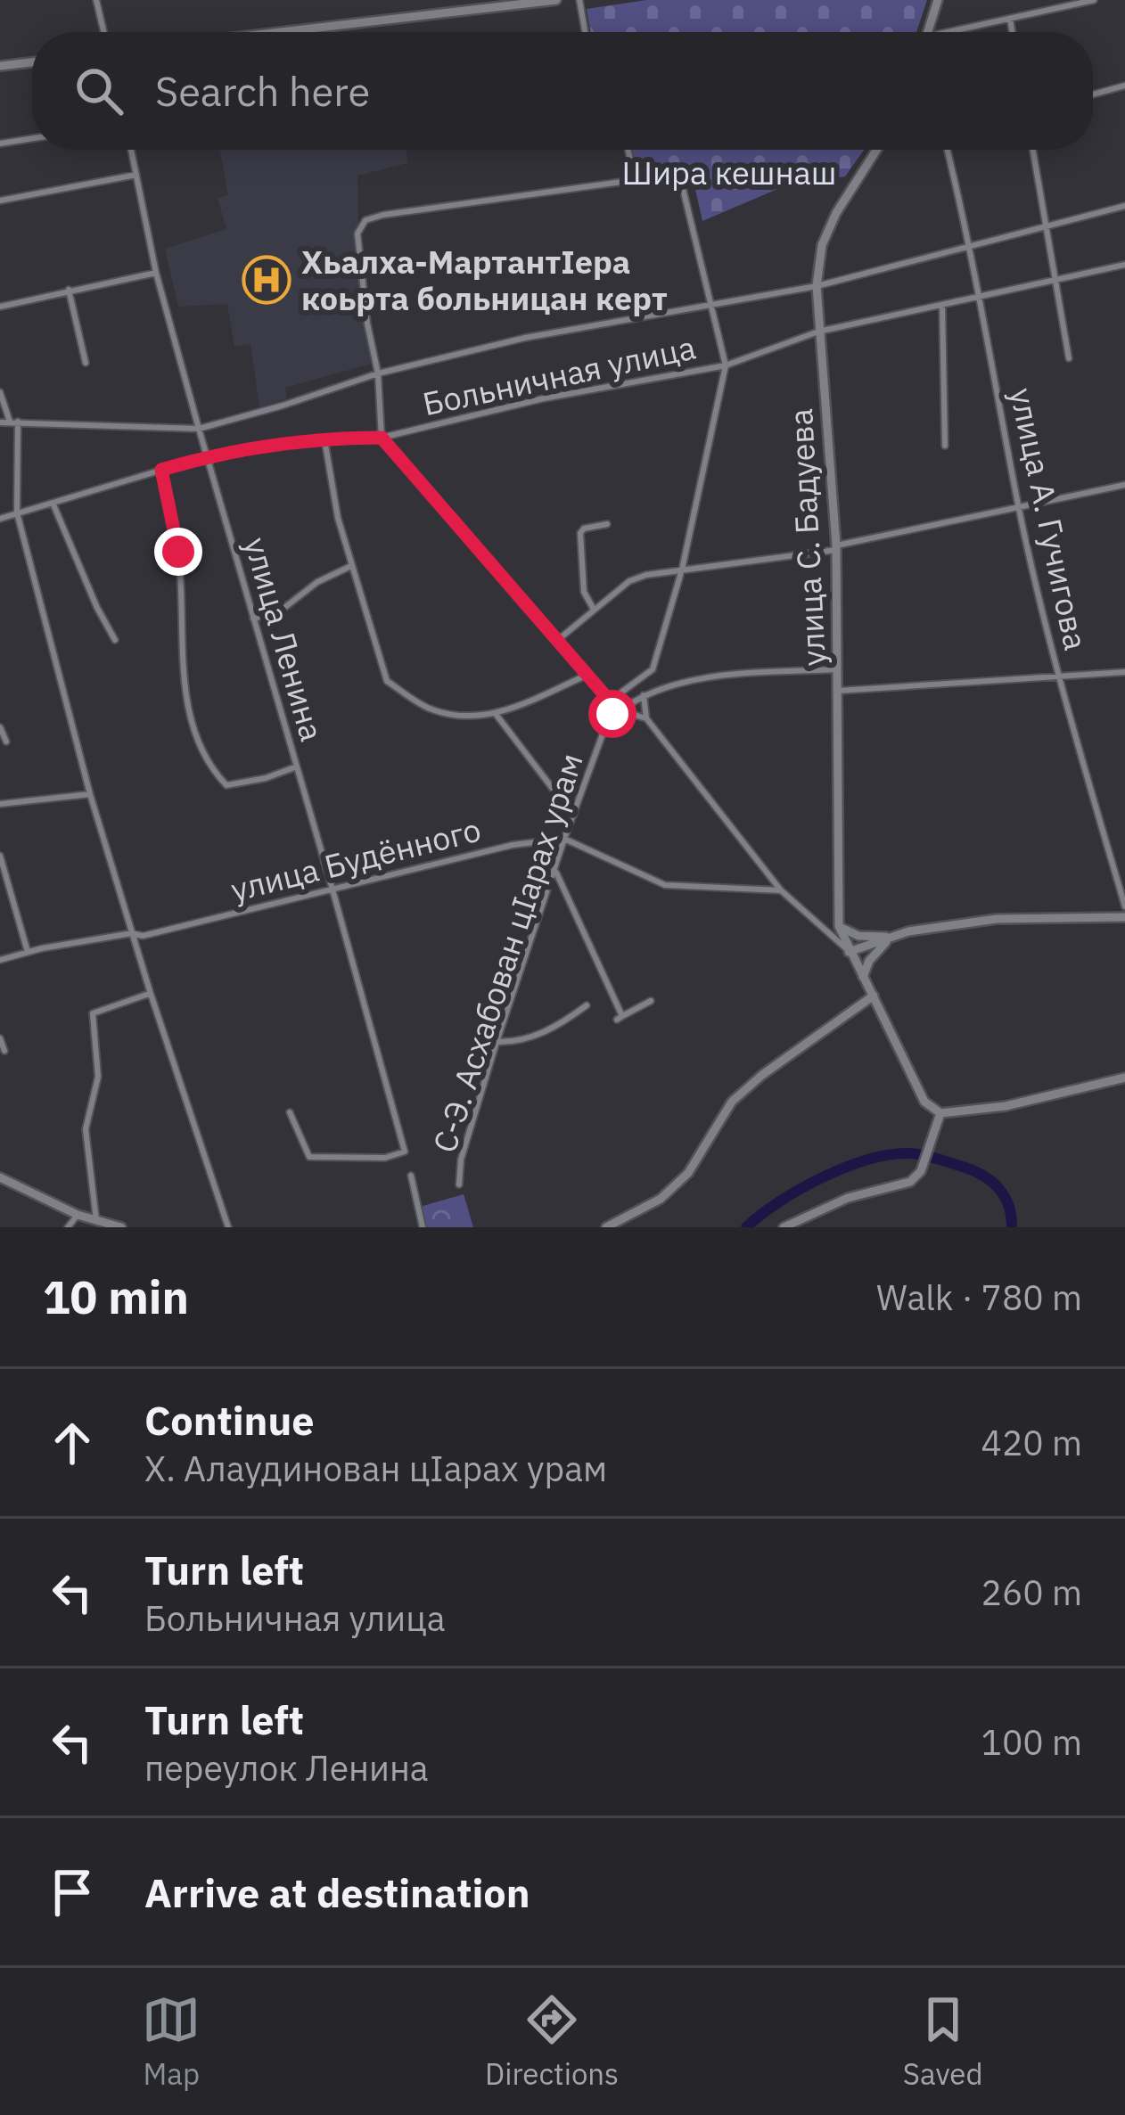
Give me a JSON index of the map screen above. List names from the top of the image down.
{
  "streets": {
    "main road": ["улица С. Бадуева"],
    "street": [
      "Больничная улица",
      "улица А. Гучигова",
      "улица Ленина",
      "улица Будённого",
      "С-Э. Асхабован цIарах урам"
    ]
  },
  "crossings": [
    ["Больничная улица", "улица А. Гучигова"],
    ["Больничная улица", "улица С. Бадуева"],
    ["Больничная улица", "улица Ленина"],
    ["Больничная улица", "С-Э. Асхабован цIарах урам"],
    ["улица Ленина", "улица Будённого"],
    ["улица Будённого", "С-Э. Асхабован цIарах урам"]
  ],
  "parks": ["Шира кешнаш"],
  "places": {
    "hospital": ["Хьалха-МартантIера коьрта больницан керт"]
  },
  "page": {
    "search": "Search here",
    "heading": ["10 min", "Walk · 780 m"],
    "list": [
      ["Continue", "Х. Алаудинован цIарах урам", "420 m"],
      ["Turn left", "Больничная улица", "260 m"],
      ["Turn left", "переулок Ленина", "100 m"],
      "Arrive at destination"
    ],
    "nav": ["Map", "Directions", "Saved"]
  }
}
